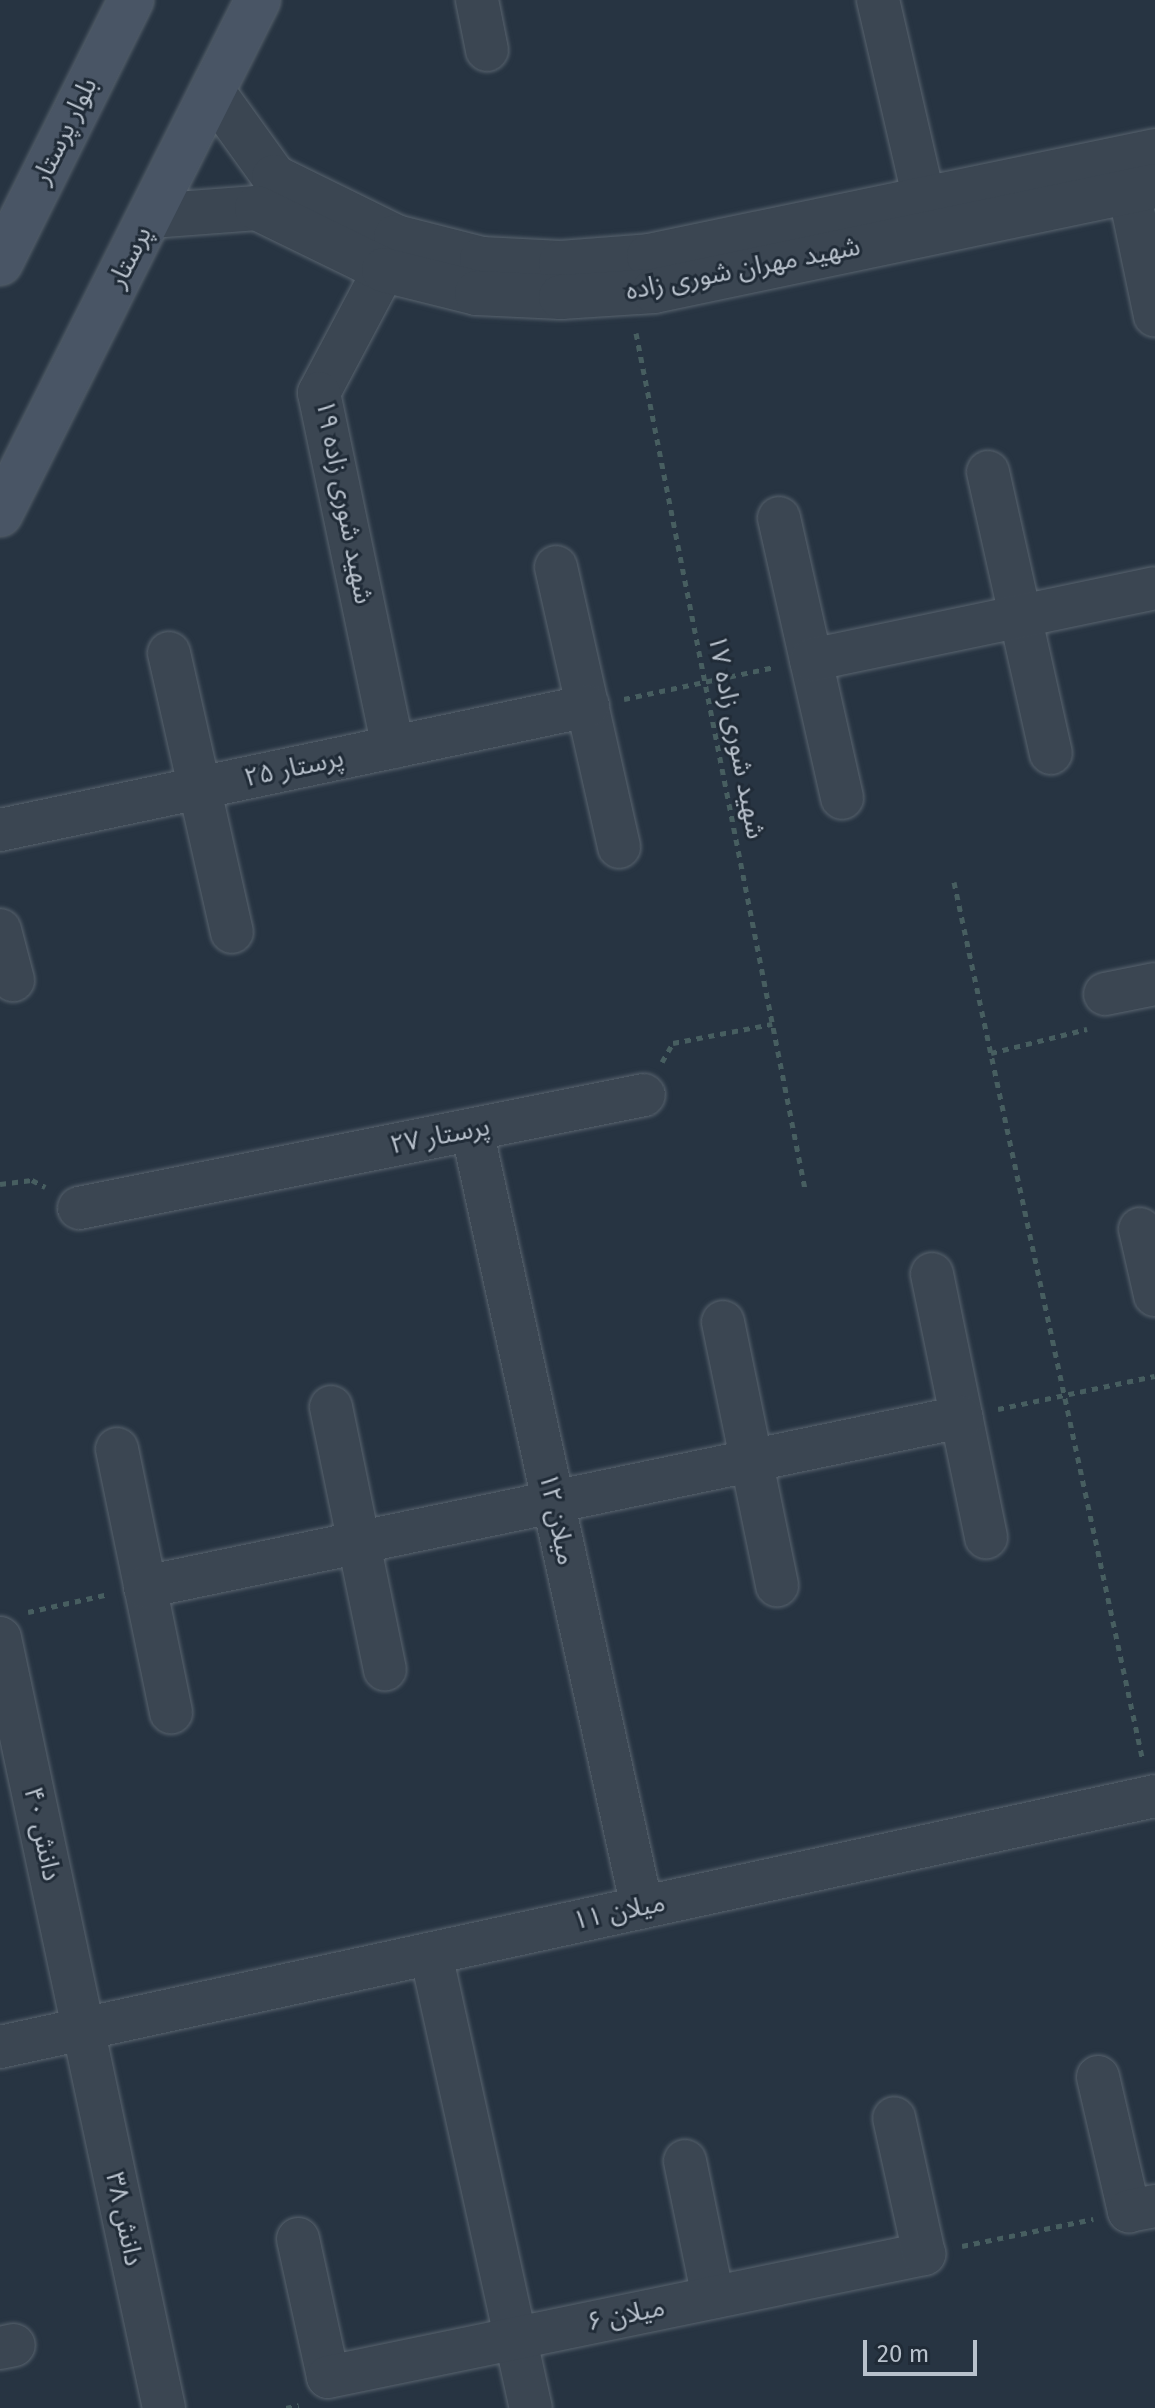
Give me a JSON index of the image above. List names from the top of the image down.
{
  "streets": {
    "main road": ["بلوار پرستار", "پرستار"],
    "street": [
      "شهید مهران شوری زاده",
      "شهید شوری زاده ۱۹",
      "پرستار ۲۵",
      "پرستار ۲۷",
      "میلان ۱۲",
      "دانش ۴۰",
      "میلان ۱۱",
      "دانش ۳۸",
      "میلان ۶"
    ],
    "path": ["شهید شوری زاده ۱۷"]
  },
  "crossings": [
    ["پرستار", "شهید مهران شوری زاده"],
    ["شهید مهران شوری زاده", "شهید شوری زاده ۱۹"],
    ["شهید مهران شوری زاده", "شهید شوری زاده ۱۷"],
    ["شهید شوری زاده ۱۹", "پرستار ۲۵"],
    ["پرستار ۲۷", "میلان ۱۲"],
    ["میلان ۱۲", "میلان ۱۱"],
    ["دانش ۴۰", "میلان ۱۱"],
    ["دانش ۴۰", "دانش ۳۸"],
    ["میلان ۱۱", "دانش ۳۸"]
  ],
  "scale_bar": "20 m"
}
